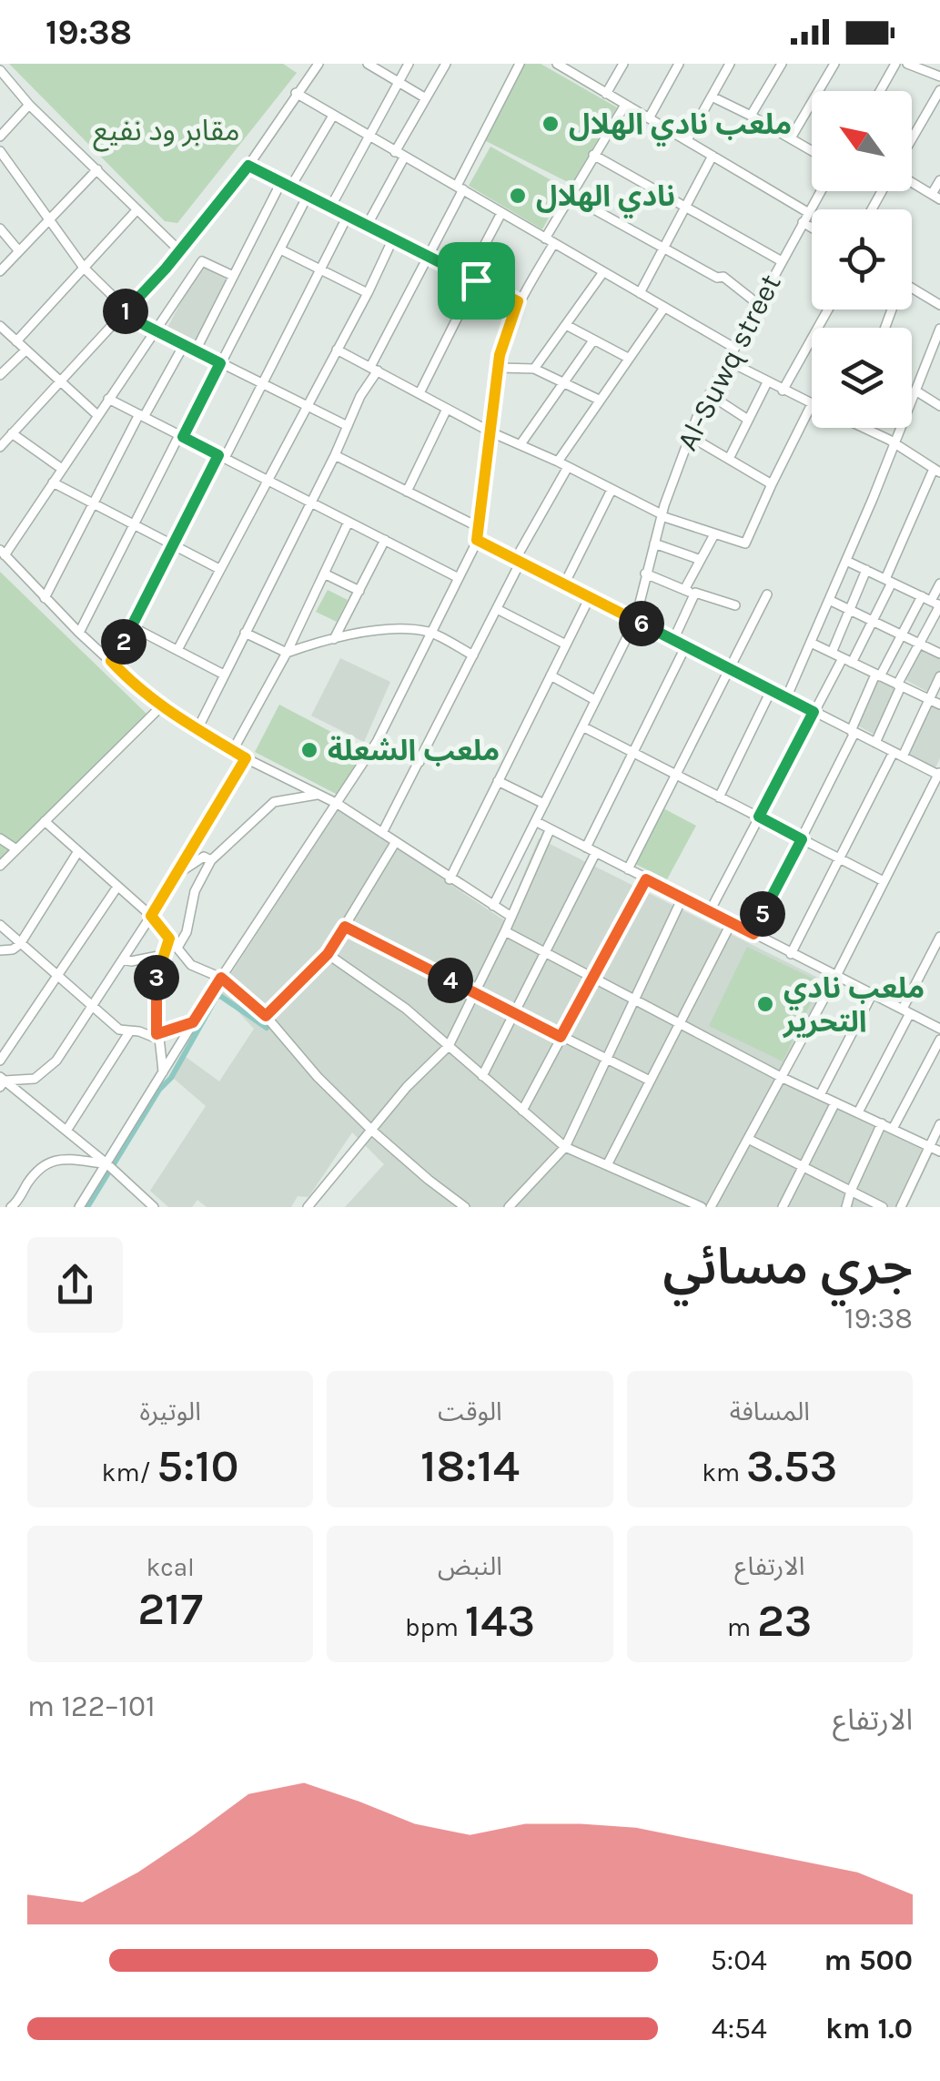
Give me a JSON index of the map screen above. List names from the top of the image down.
{
  "streets": {
    "street": ["Al-Suwq street"]
  },
  "parks": ["مقابر ود نفيع"],
  "places": [
    "ملعب نادي الهلال",
    "نادي الهلال",
    "ملعب الشعلة",
    "ملعب نادي التحرير"
  ],
  "north": "top left",
  "page": {
    "status": "19:38",
    "pins": [
      "1",
      "6",
      "2",
      "5",
      "3",
      "4"
    ],
    "heading": ["جري مسائي", "19:38"],
    "stats": [
      ["المسافة", "3.53 km"],
      ["الوقت", "18:14"],
      ["الوتيرة", "5:10 /km"],
      ["الارتفاع", "23 m"],
      ["النبض", "143 bpm"],
      ["kcal", "217"]
    ],
    "chart": ["الارتفاع", "101–122 m"],
    "list": [
      {
        "name": "500 m",
        "note": "5:04"
      },
      {
        "name": "1.0 km",
        "note": "4:54"
      }
    ]
  }
}
